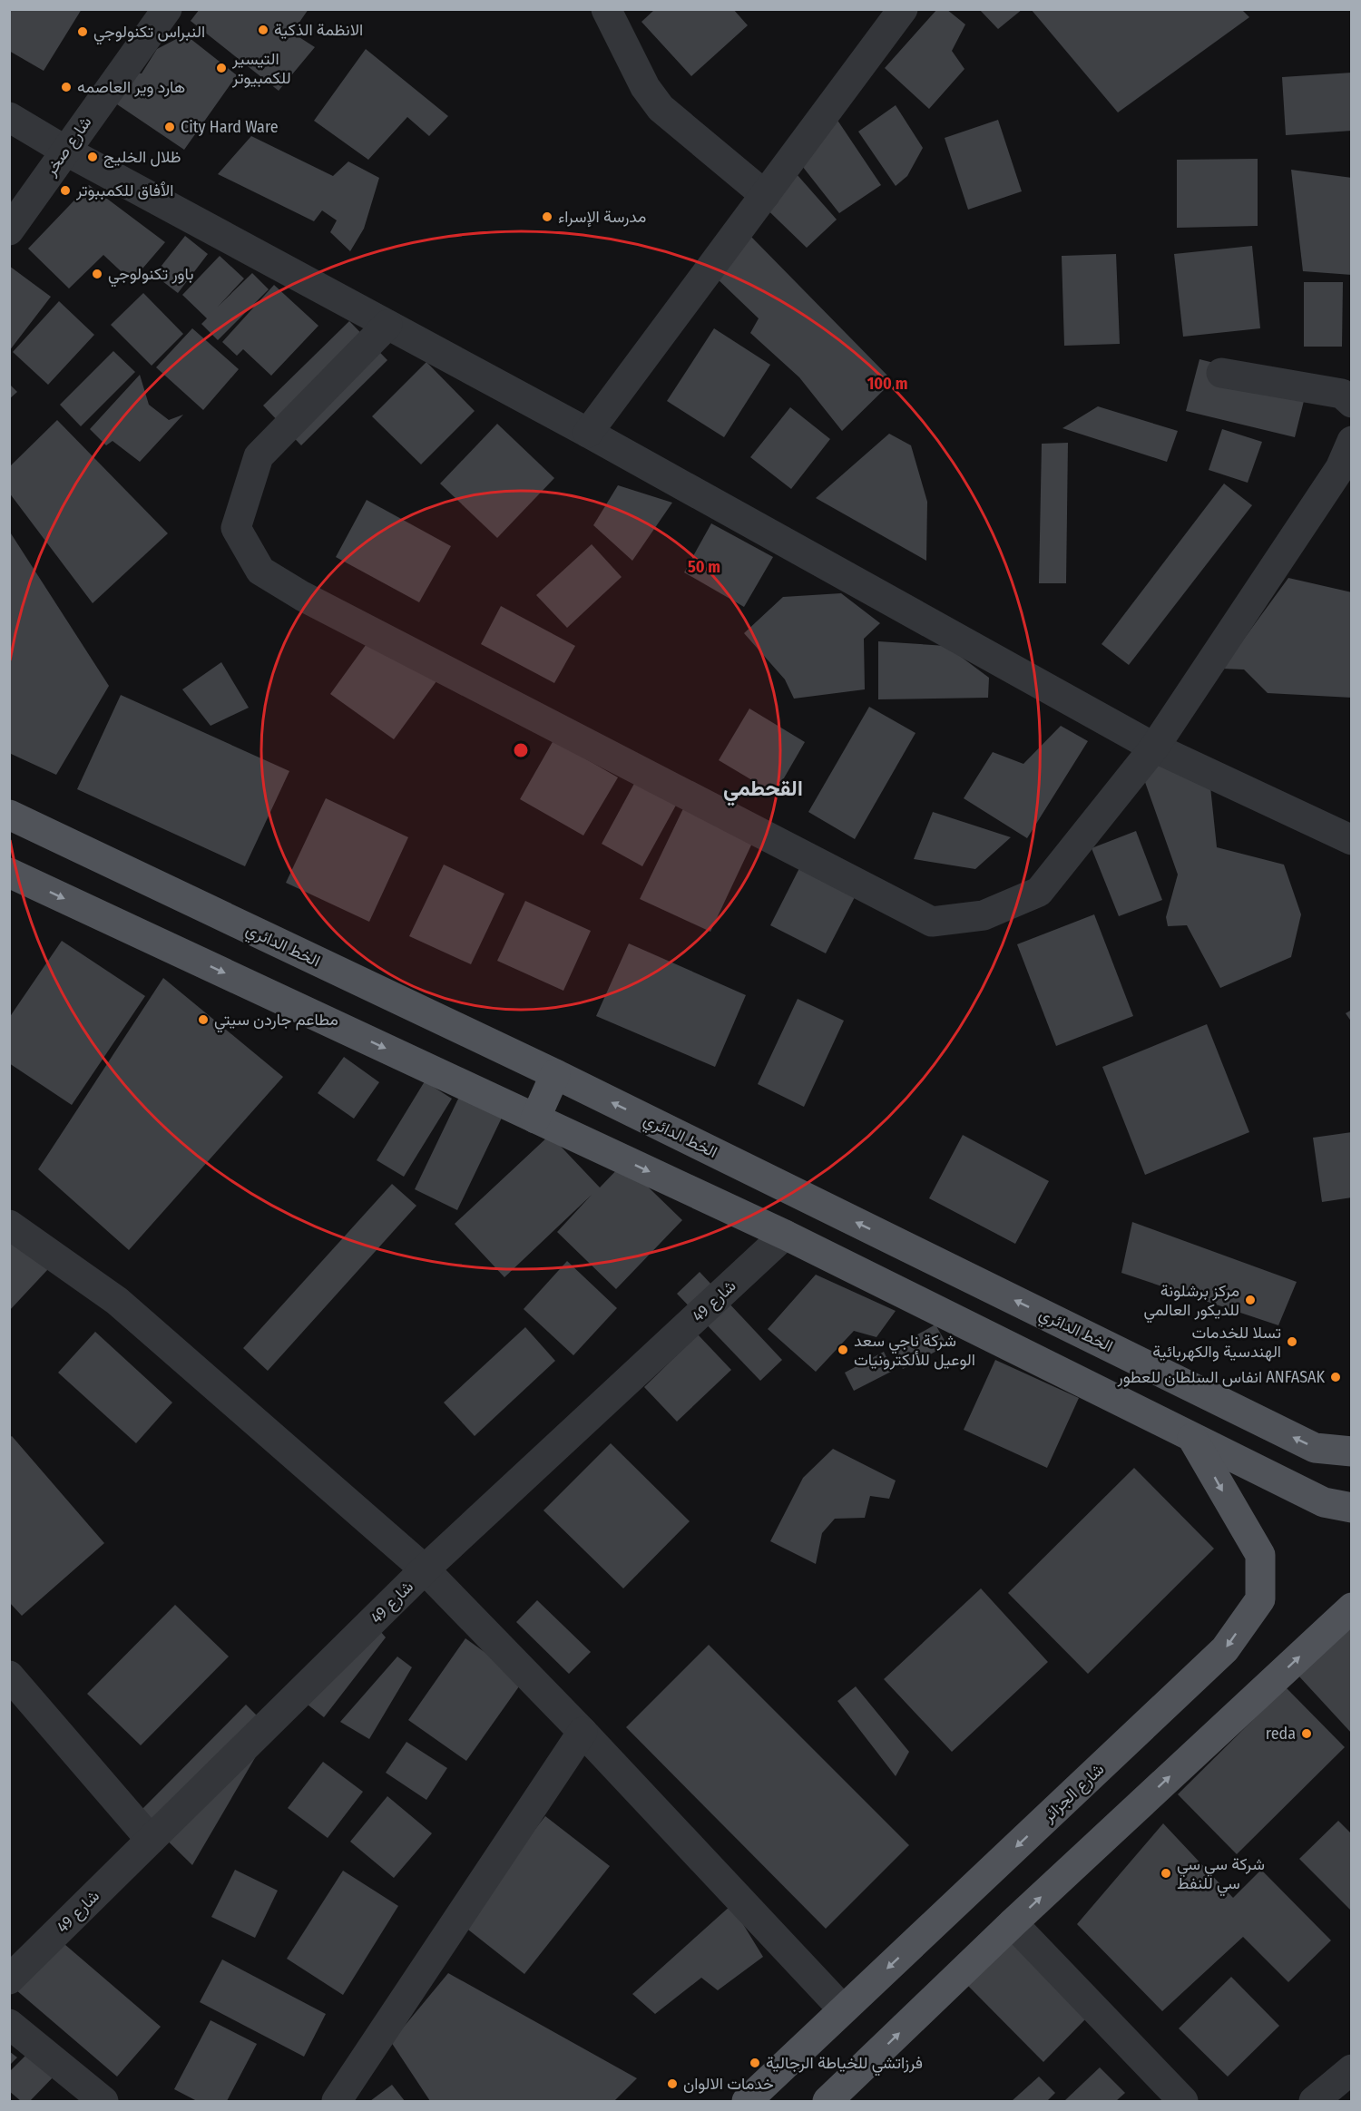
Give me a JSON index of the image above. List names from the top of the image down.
{
  "streets": {
    "main road": ["الخط الدائري", "شارع الجزائر"],
    "street": ["شارع صخر", "شارع 49"]
  },
  "districts": ["القحطمي"],
  "places": [
    "الانظمة الذكية",
    "النبراس تكنولوجي",
    "التيسير للكمبيوتر",
    "هارد وير العاصمه",
    "City Hard Ware",
    "ظلال الخليج",
    "الٱفاق للكمببوتر",
    "مدرسة الإسراء",
    "باور تكنولوجي",
    "مطاعم جاردن سيتي",
    "مركز برشلونة للديكور العالمي",
    "تسلا للخدمات الهندسية والكهربائية",
    "شركة ناجي سعد الوعيل للألكترونيات",
    "انفاس السلطان للعطور ANFASAK",
    "reda",
    "شركة سي سي سي للنفط",
    "فرزاتشي للخياطة الرجالية",
    "خدمات الالوان"
  ],
  "rings": ["100 m", "50 m"]
}
